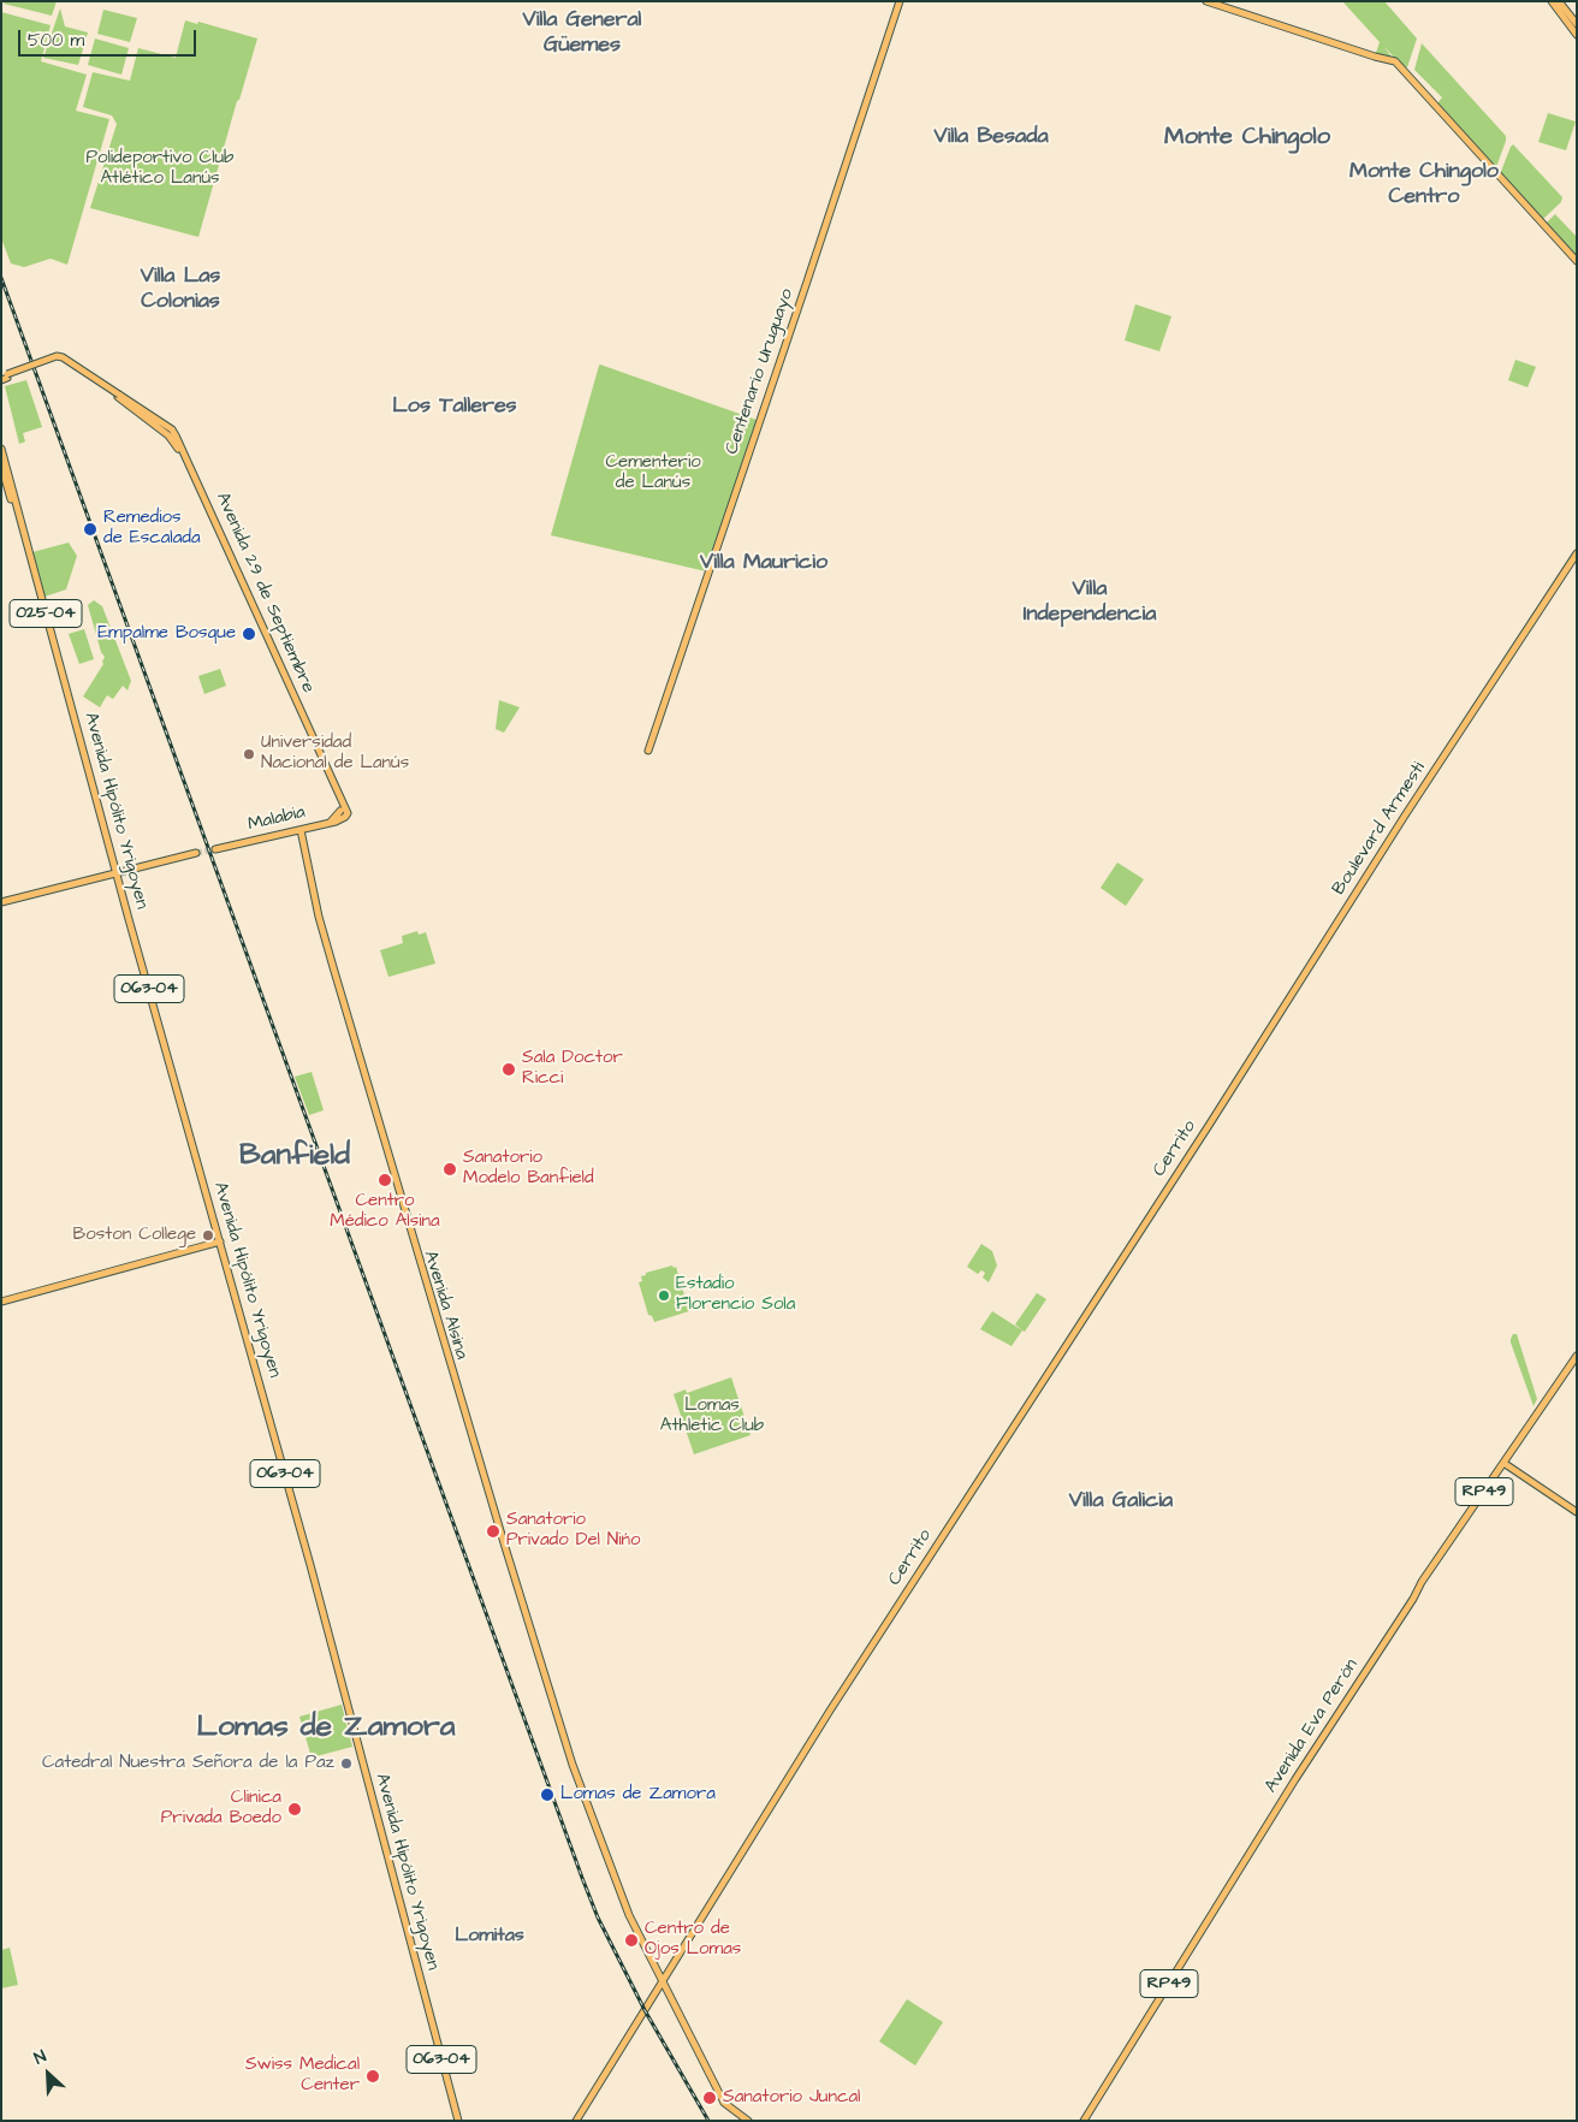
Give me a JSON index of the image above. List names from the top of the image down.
{
  "streets": {
    "main road": [
      "Centenario Uruguayo",
      "Avenida 29 de Septiembre",
      "025-04",
      "Avenida Hipólito Yrigoyen",
      "Malabia",
      "Boulevard Armesti",
      "063-04",
      "Cerrito",
      "Avenida Alsina",
      "RP49",
      "Avenida Eva Perón"
    ]
  },
  "crossings": [
    ["Avenida 29 de Septiembre", "Malabia"],
    ["Malabia", "Avenida Alsina"],
    ["Boulevard Armesti", "Cerrito"],
    ["Cerrito", "Avenida Alsina"]
  ],
  "districts": [
    "Villa General Güemes",
    "Villa Besada",
    "Monte Chingolo",
    "Monte Chingolo Centro",
    "Villa Las Colonias",
    "Los Talleres",
    "Villa Mauricio",
    "Villa Independencia",
    "Banfield",
    "Villa Galicia",
    "Lomas de Zamora",
    "Lomitas"
  ],
  "parks": ["Polideportivo Club Atlético Lanús", "Cementerio de Lanús", "Lomas Athletic Club"],
  "places": [
    "Remedios de Escalada",
    "Empalme Bosque",
    "Universidad Nacional de Lanús",
    "Sala Doctor Ricci",
    "Sanatorio Modelo Banfield",
    "Centro Médico Alsina",
    "Boston College",
    "Estadio Florencio Sola",
    "Sanatorio Privado Del Nińo",
    "Catedral Nuestra Señora de la Paz",
    "Lomas de Zamora",
    "Clinica Privada Boedo",
    "Centro de Ojos Lomas",
    "Swiss Medical Center",
    "Sanatorio Juncal"
  ],
  "scale_bar": "500 m",
  "north": "top left"
}
